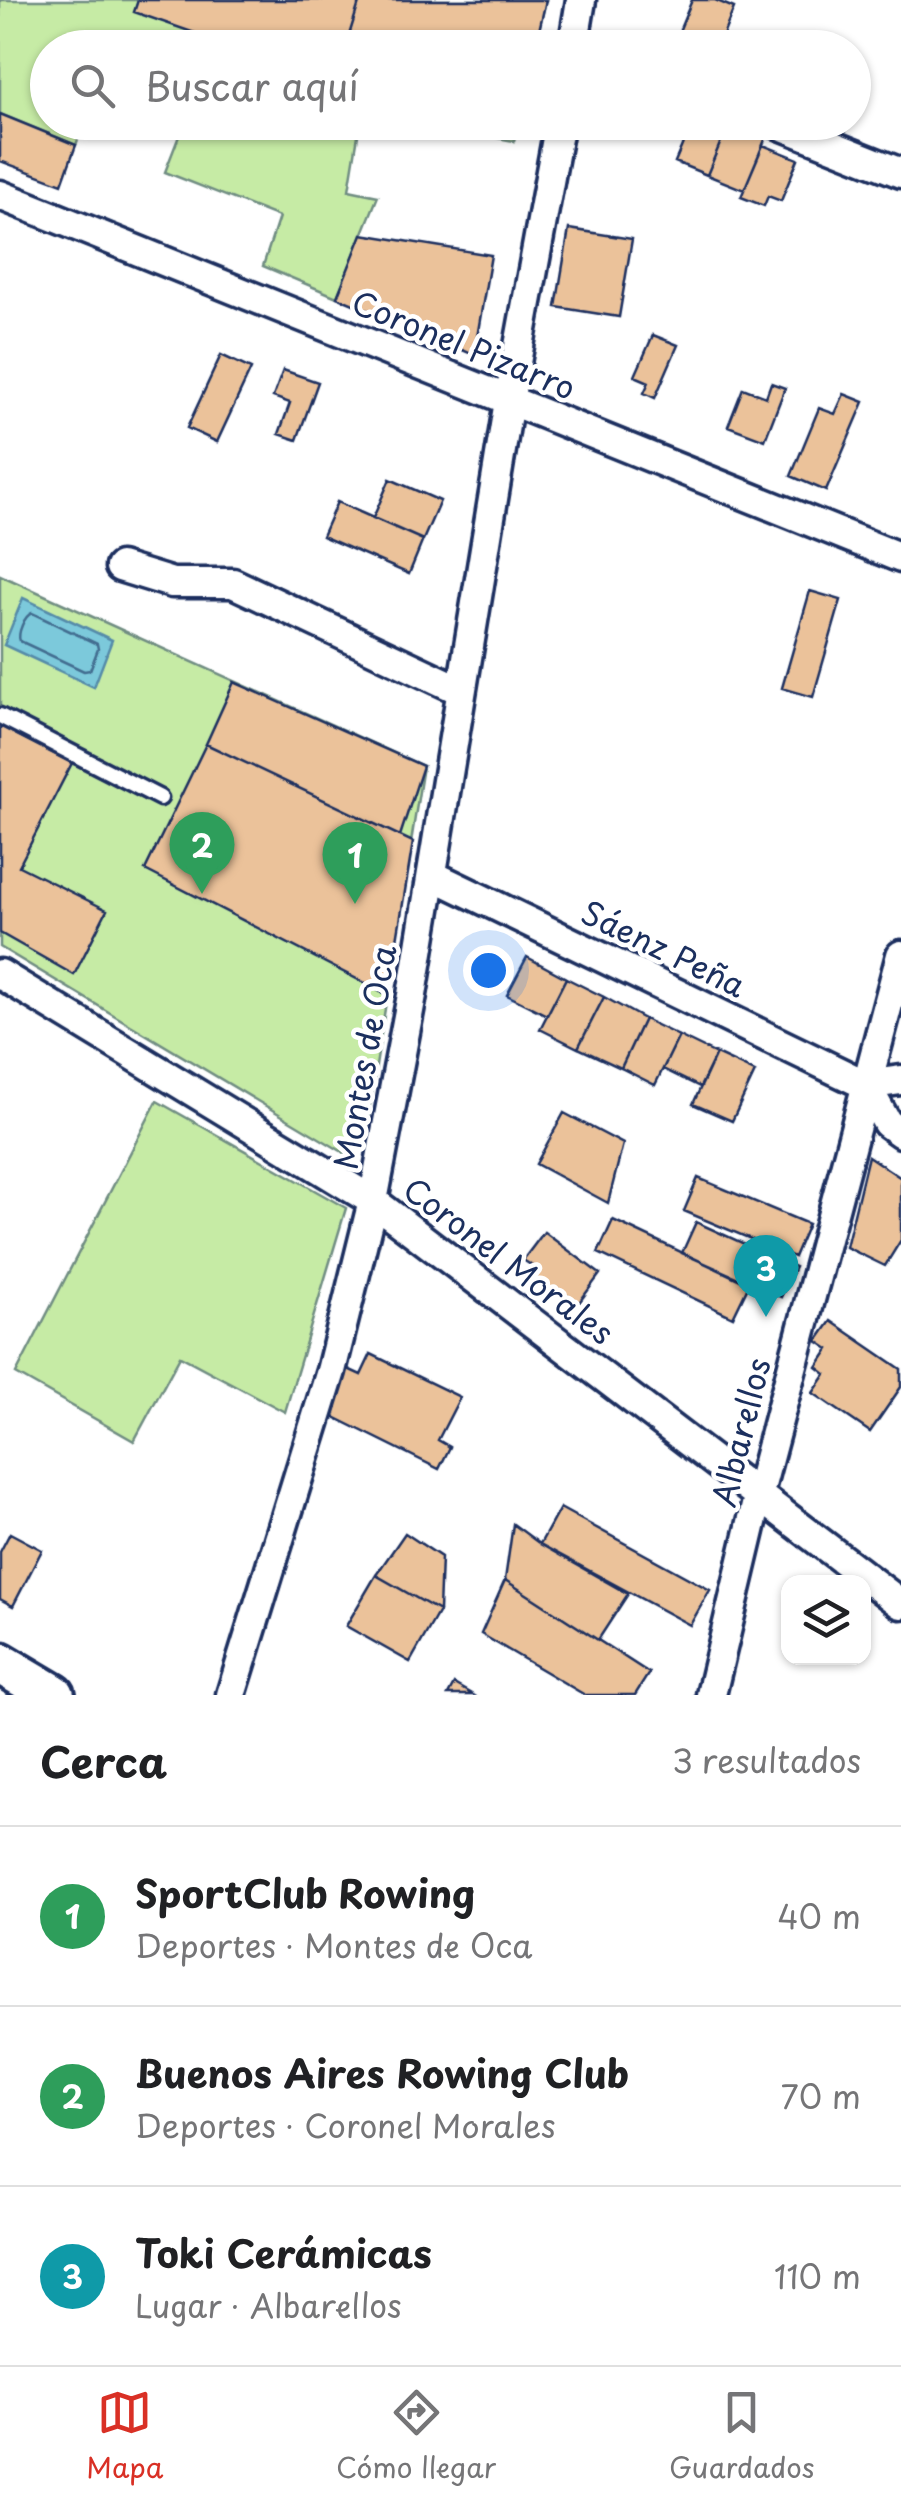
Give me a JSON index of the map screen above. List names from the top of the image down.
{
  "streets": {
    "street": [
      "Coronel Pizarro",
      "Sáenz Peña",
      "Montes de Oca",
      "Coronel Morales",
      "Albarellos"
    ]
  },
  "crossings": [
    ["Coronel Pizarro", "Montes de Oca"],
    ["Sáenz Peña", "Montes de Oca"],
    ["Sáenz Peña", "Albarellos"],
    ["Montes de Oca", "Coronel Morales"],
    ["Coronel Morales", "Albarellos"]
  ],
  "page": {
    "search": "Buscar aquí",
    "pins": ["2", "1", "3"],
    "heading": ["Cerca", "3 resultados"],
    "list": [
      {
        "mark": "1",
        "name": "SportClub Rowing",
        "note": "Deportes · Montes de Oca",
        "value": "40 m"
      },
      {
        "mark": "2",
        "name": "Buenos Aires Rowing Club",
        "note": "Deportes · Coronel Morales",
        "value": "70 m"
      },
      {
        "mark": "3",
        "name": "Toki Cerámicas",
        "note": "Lugar · Albarellos",
        "value": "110 m"
      }
    ],
    "nav": ["Mapa", "Cómo llegar", "Guardados"]
  }
}
